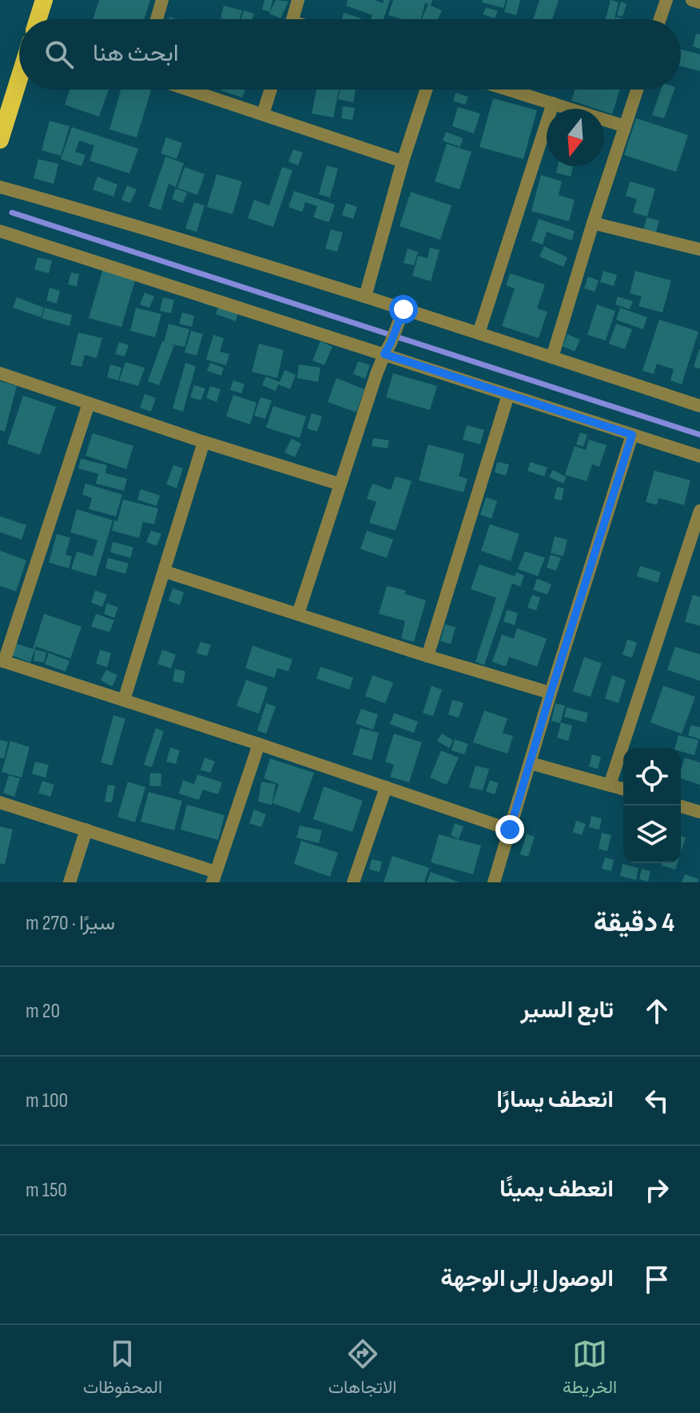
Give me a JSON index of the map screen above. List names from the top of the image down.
{
  "north": "bottom",
  "page": {
    "search": "ابحث هنا",
    "heading": ["4 دقيقة", "سيرًا · 270 m"],
    "list": [
      ["تابع السير", "20 m"],
      ["انعطف يسارًا", "100 m"],
      ["انعطف يمينًا", "150 m"],
      "الوصول إلى الوجهة"
    ],
    "nav": ["الخريطة", "الاتجاهات", "المحفوظات"]
  }
}
